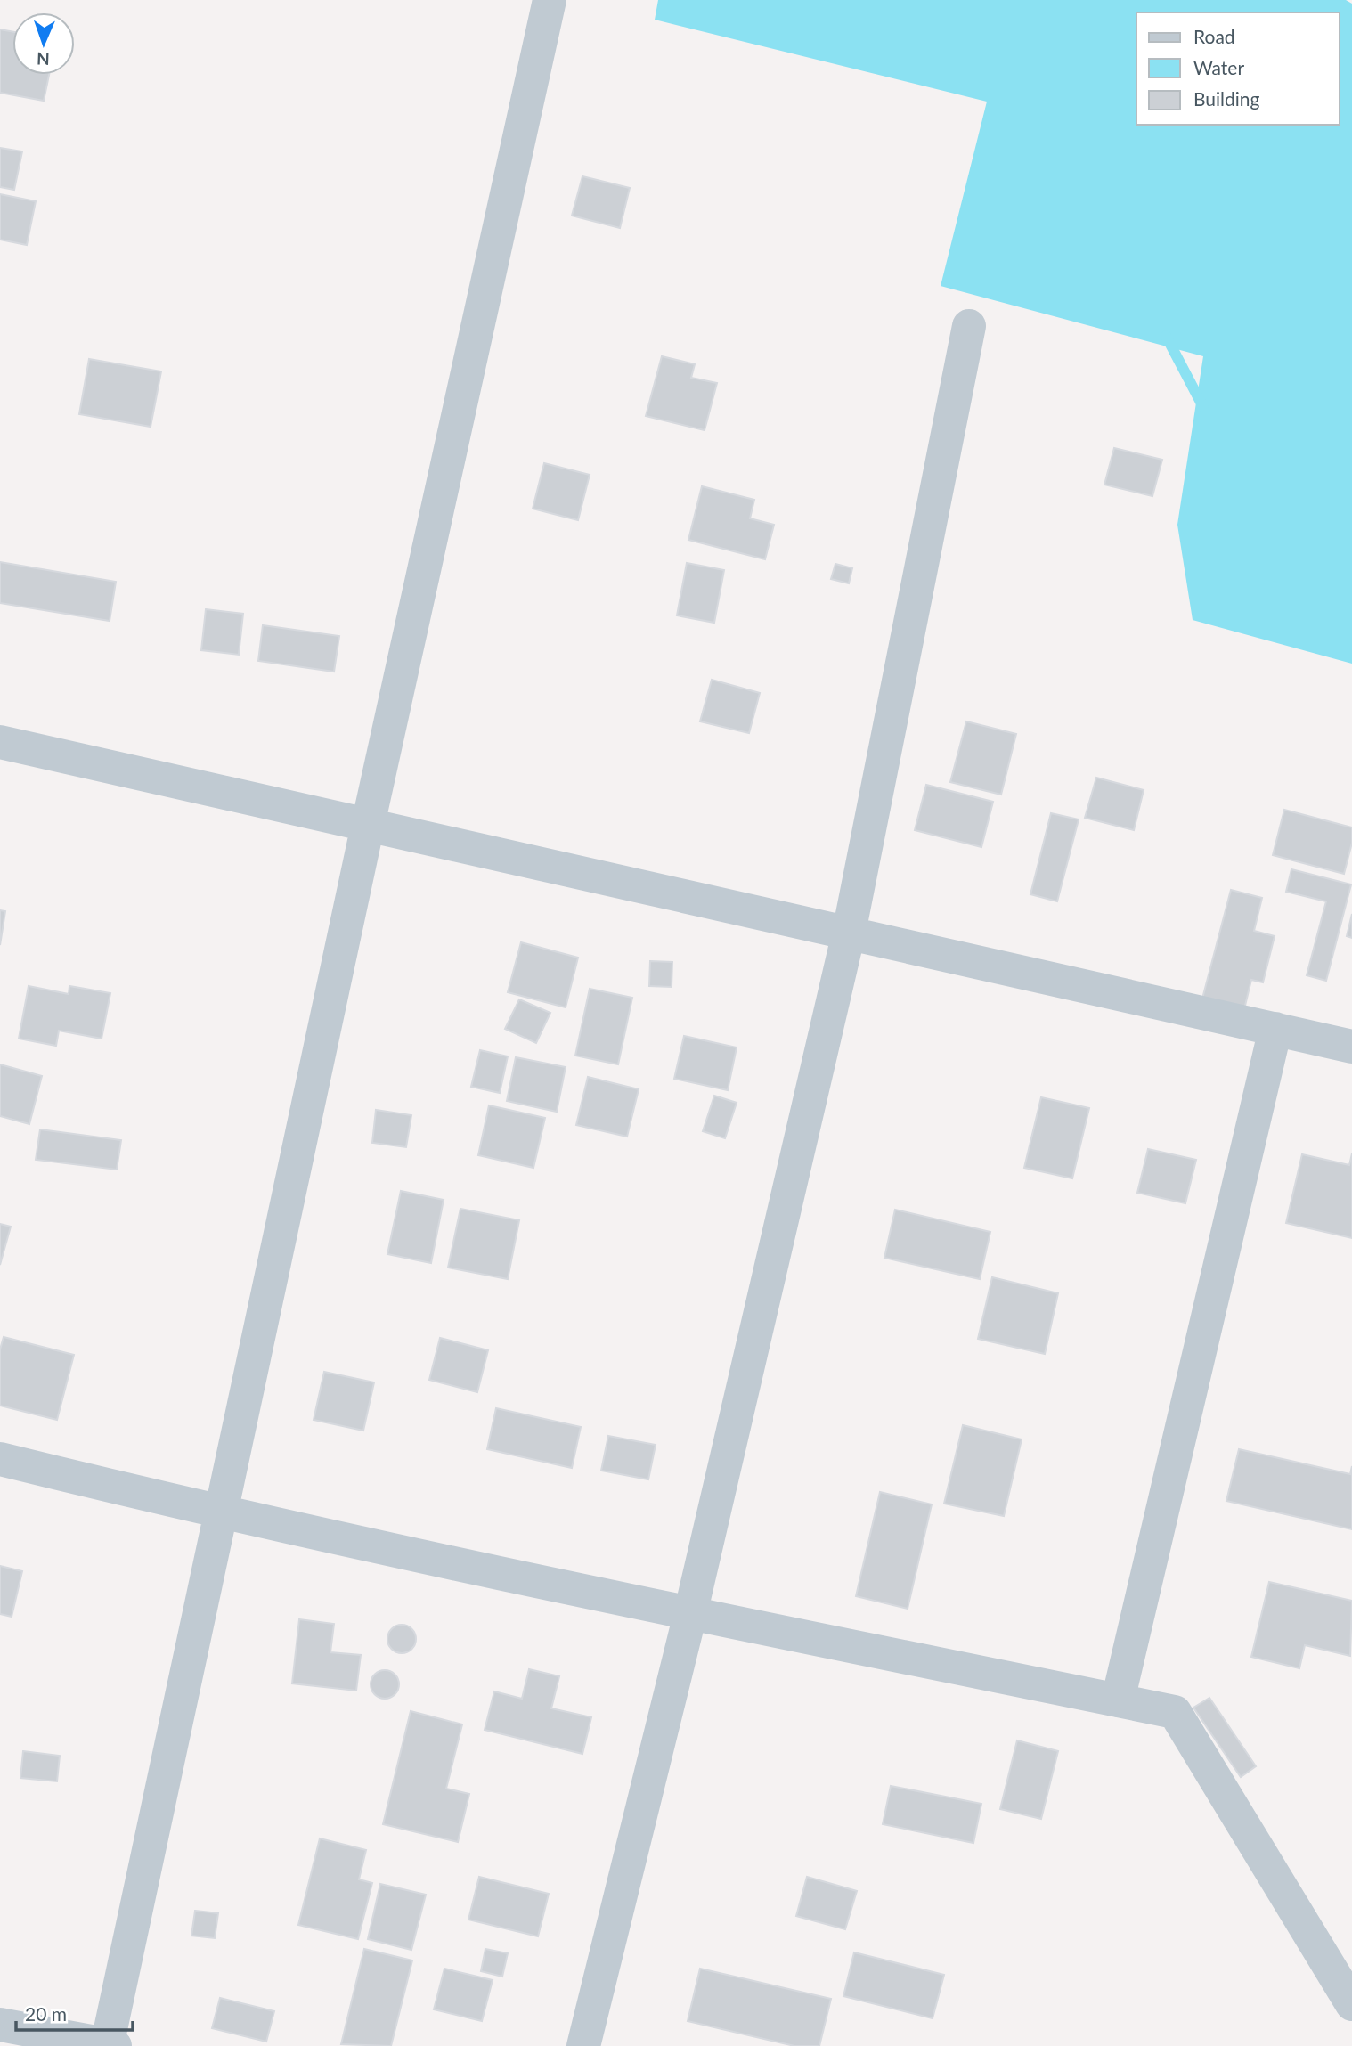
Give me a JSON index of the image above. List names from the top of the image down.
{
  "legend": ["Road", "Water", "Building"],
  "scale_bar": "20 m",
  "north": "bottom"
}
